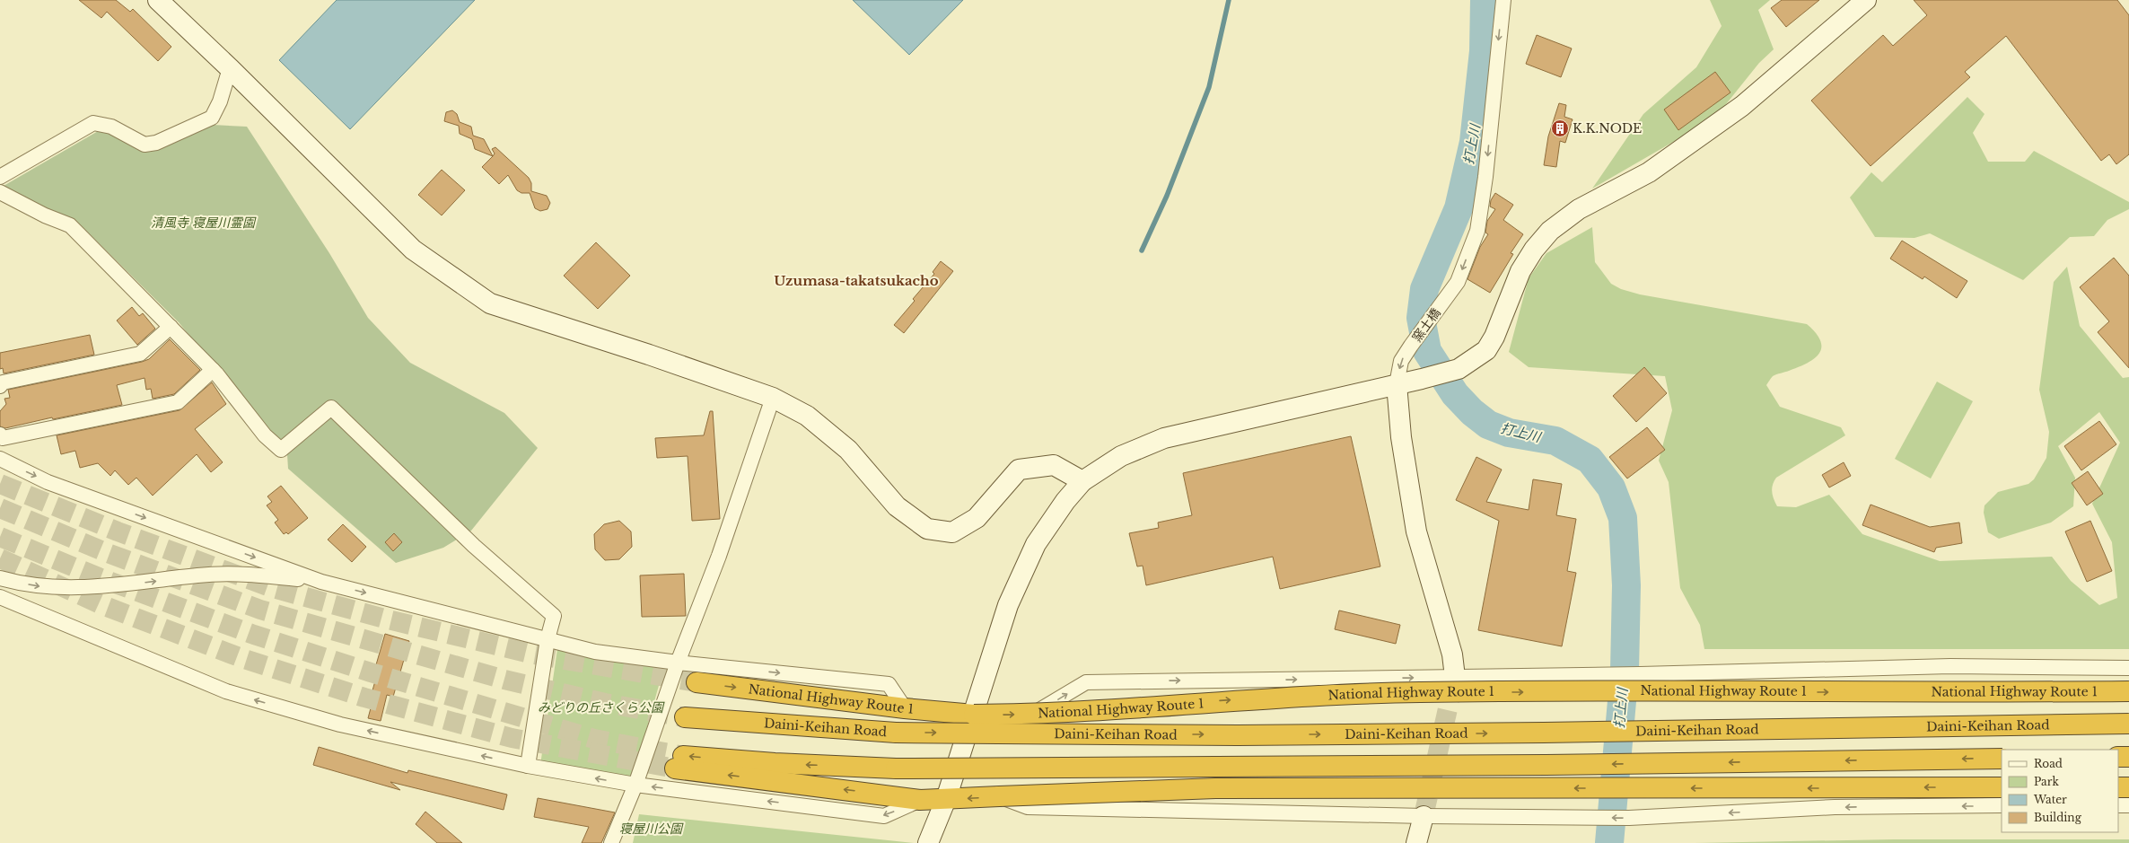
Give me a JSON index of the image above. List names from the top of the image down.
{
  "streets": {
    "highway": ["National Highway Route 1", "Daini-Keihan Road"],
    "street": ["窯土橋"]
  },
  "one_way": ["窯土橋"],
  "districts": ["Uzumasa-takatsukacho"],
  "water": ["打上川"],
  "parks": ["清風寺 寝屋川霊園", "みどりの丘さくら公園", "寝屋川公園"],
  "places": {
    "building": ["K.K.NODE"]
  },
  "legend": [
    "Road",
    "Park",
    "Water",
    "Building"
  ]
}
